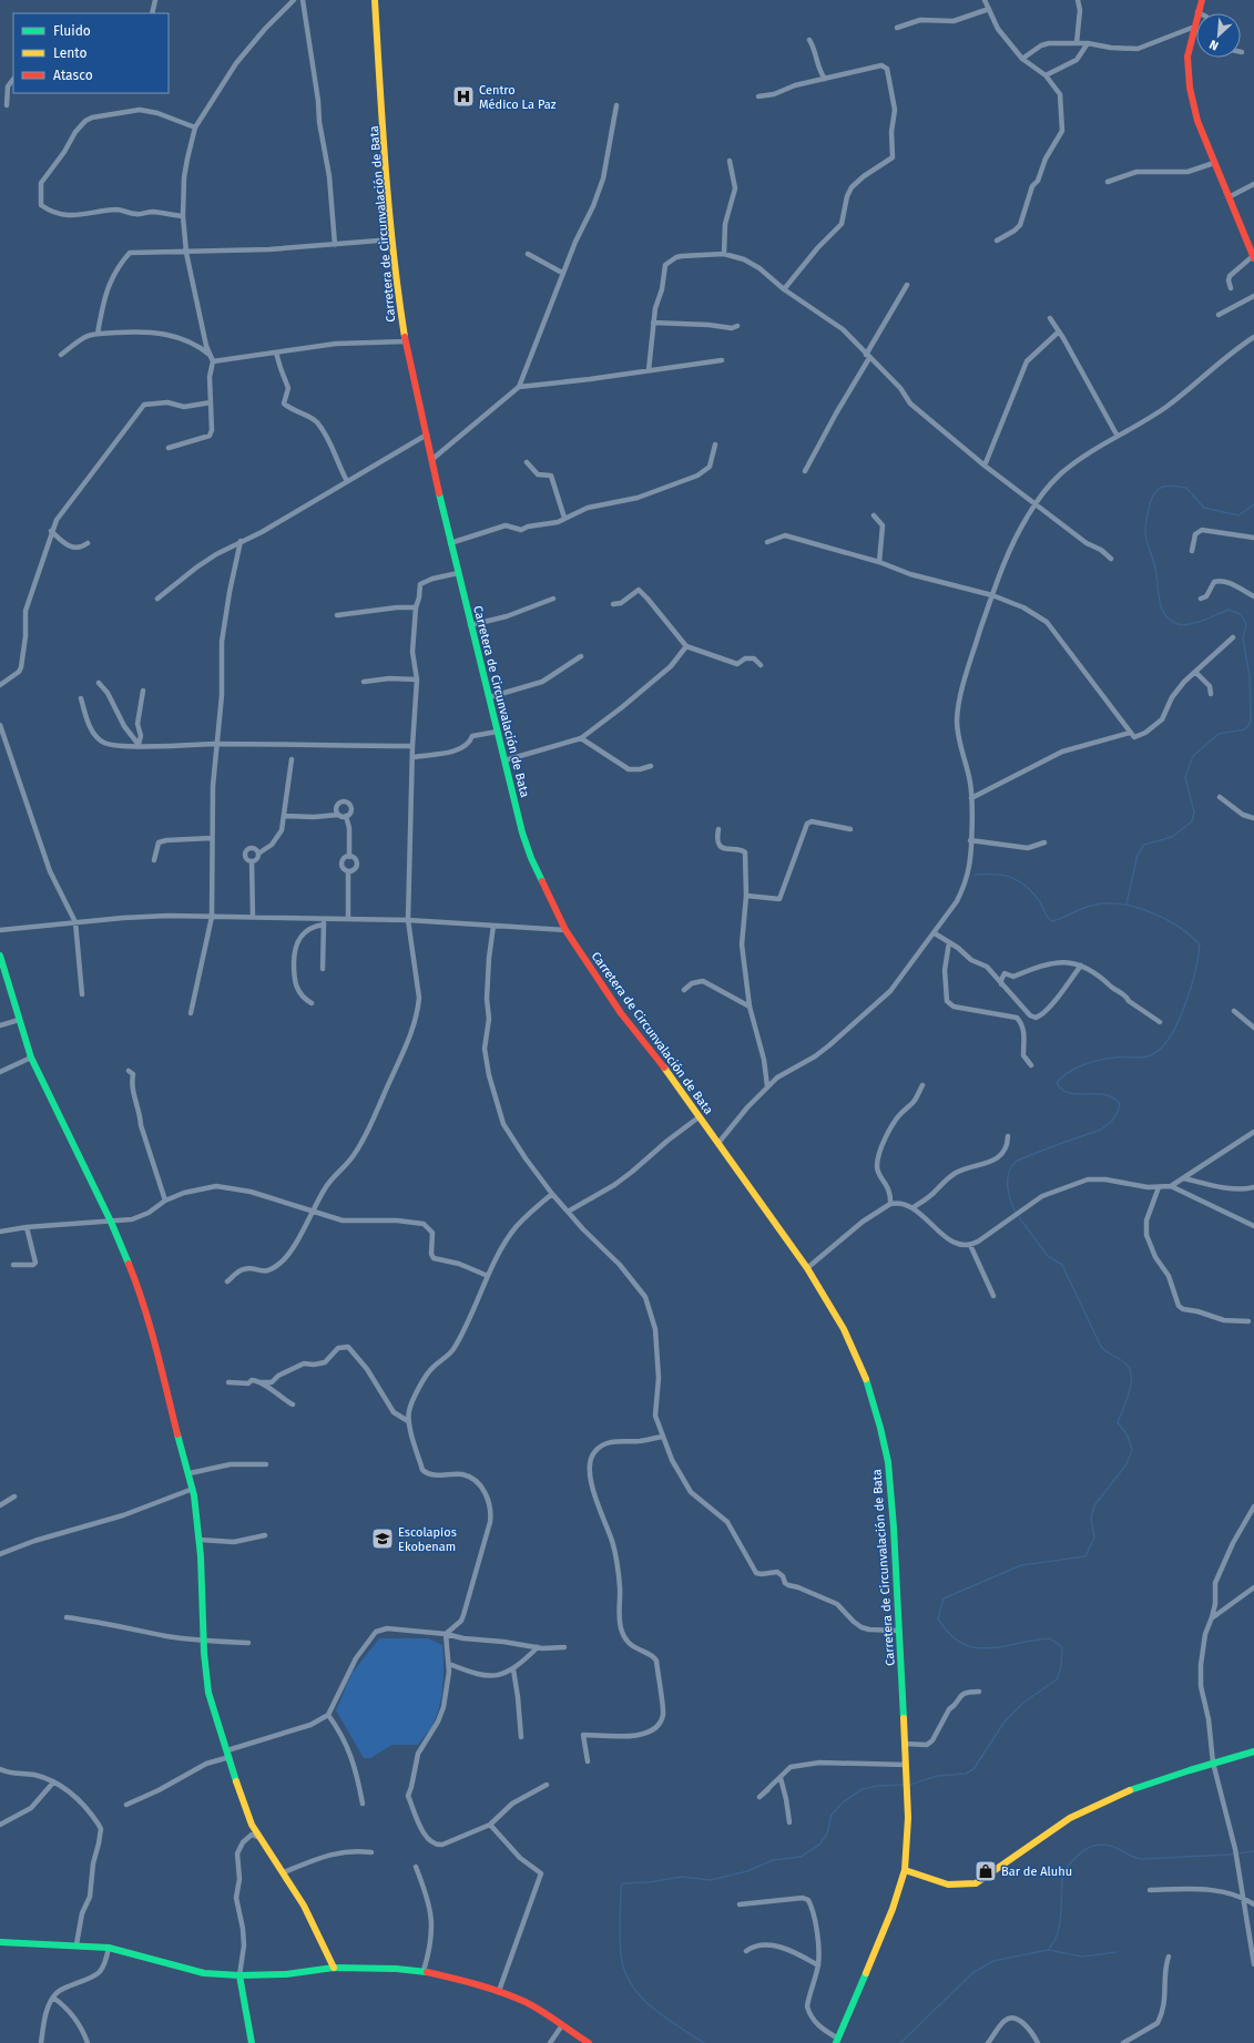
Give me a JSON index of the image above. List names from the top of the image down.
{
  "streets": {
    "main road": ["Carretera de Circunvalación de Bata"]
  },
  "places": {
    "hospital": ["Centro Médico La Paz"],
    "school or university": ["Escolapios Ekobenam"],
    "shop": ["Bar de Aluhu"]
  },
  "legend": ["Fluido", "Lento", "Atasco"],
  "north": "bottom left"
}
